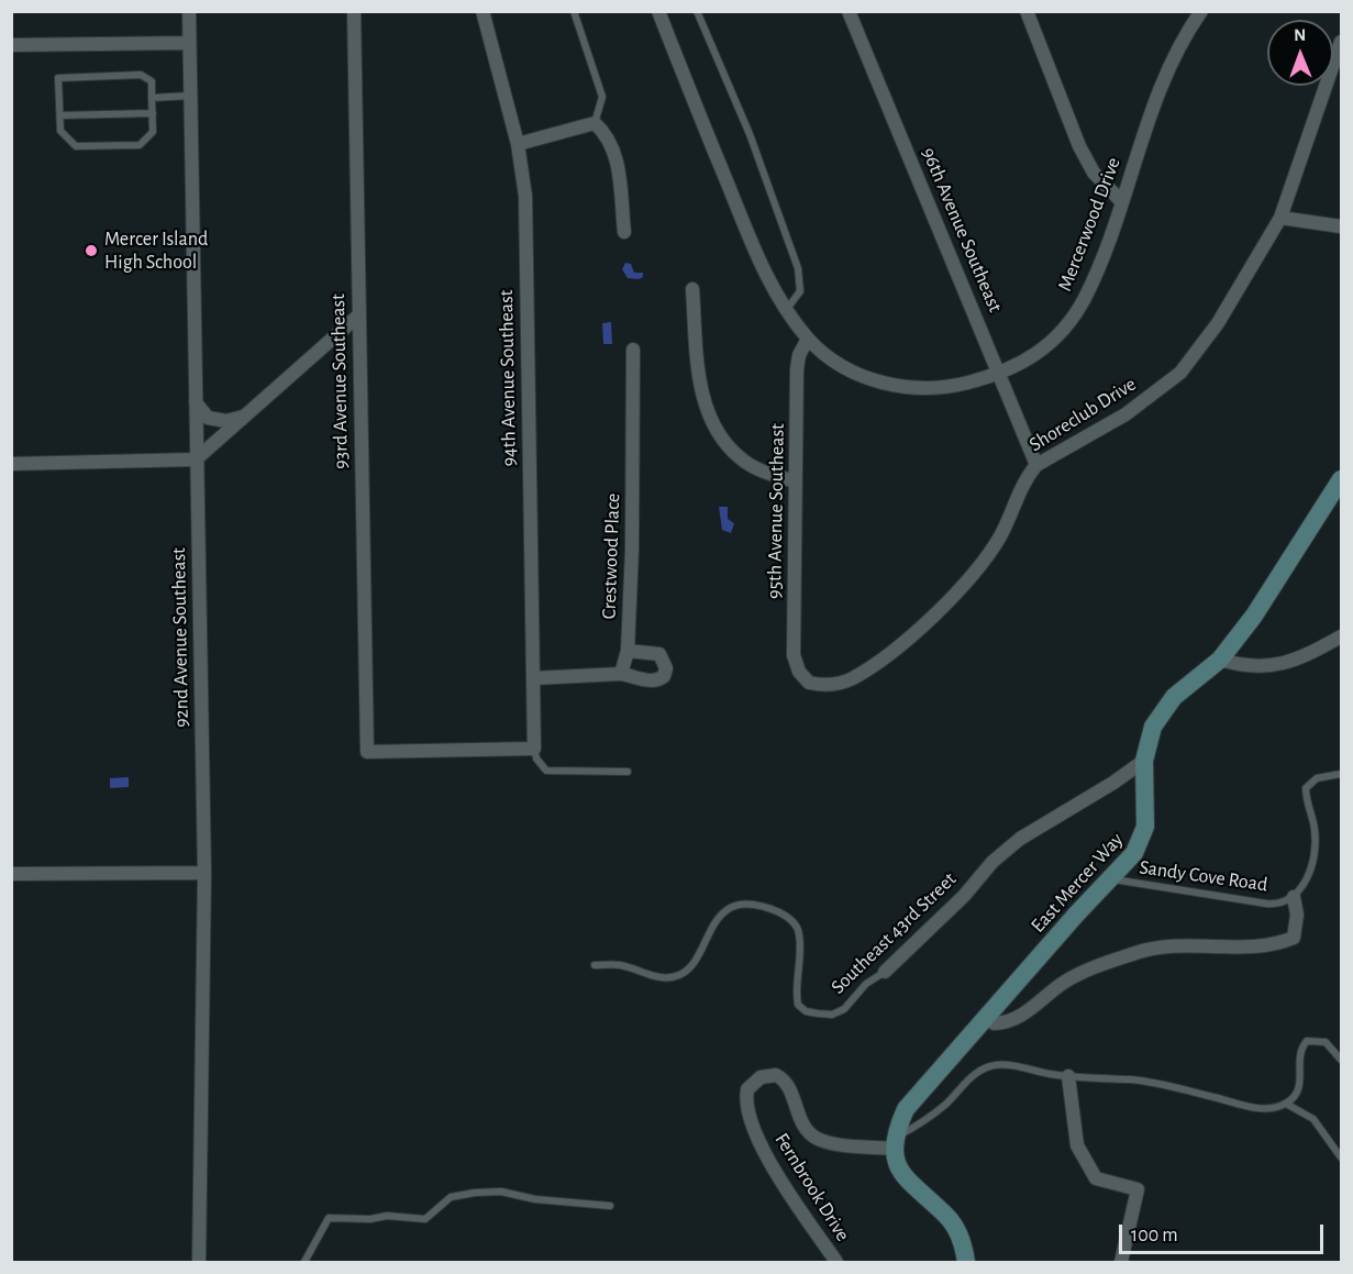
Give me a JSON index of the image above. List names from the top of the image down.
{
  "streets": {
    "street": [
      "Mercerwood Drive",
      "96th Avenue Southeast",
      "94th Avenue Southeast",
      "93rd Avenue Southeast",
      "Shoreclub Drive",
      "95th Avenue Southeast",
      "Crestwood Place",
      "92nd Avenue Southeast",
      "East Mercer Way",
      "Southeast 43rd Street",
      "Fernbrook Drive"
    ],
    "lane": ["Sandy Cove Road"]
  },
  "crossings": [
    ["Mercerwood Drive", "96th Avenue Southeast"],
    ["Mercerwood Drive", "95th Avenue Southeast"],
    ["96th Avenue Southeast", "Shoreclub Drive"],
    ["94th Avenue Southeast", "93rd Avenue Southeast"],
    ["Shoreclub Drive", "95th Avenue Southeast"],
    ["Sandy Cove Road", "East Mercer Way"],
    ["East Mercer Way", "Southeast 43rd Street"],
    ["East Mercer Way", "Fernbrook Drive"]
  ],
  "places": ["Mercer Island High School"],
  "scale_bar": "100 m",
  "north": "top"
}
